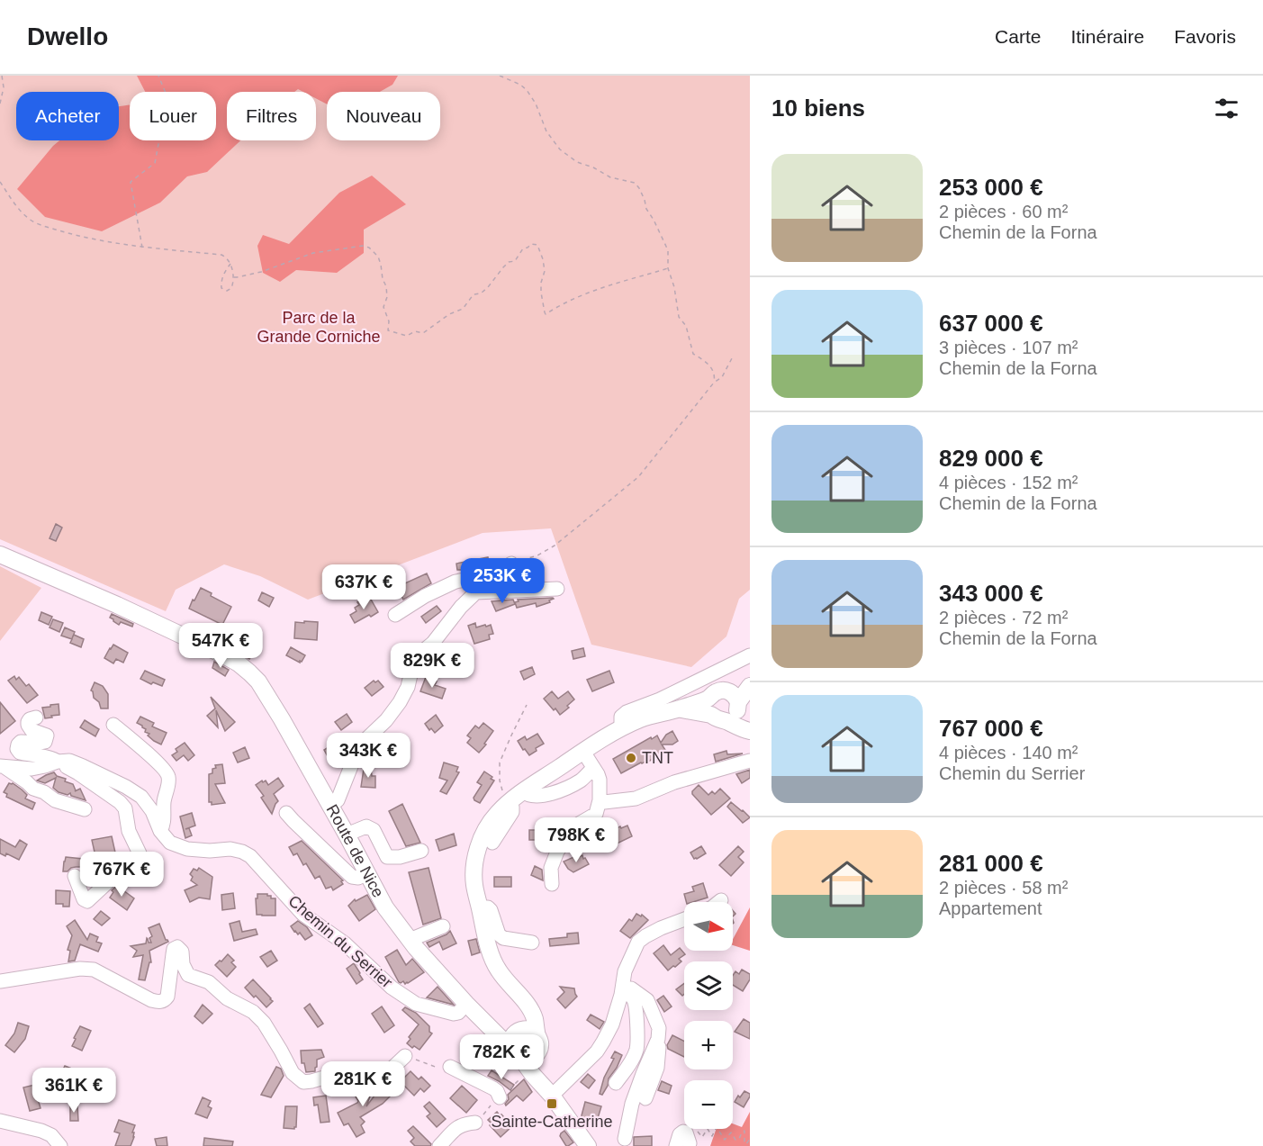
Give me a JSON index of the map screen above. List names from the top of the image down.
{
  "streets": {
    "main road": ["Route de Nice"],
    "street": ["Chemin du Serrier"]
  },
  "crossings": [
    ["Route de Nice", "Chemin du Serrier"]
  ],
  "parks": ["Parc de la Grande Corniche"],
  "places": {
    "other": ["TNT"],
    "transit": ["Sainte-Catherine"]
  },
  "north": "right",
  "page": {
    "header": "Dwello",
    "nav": ["Carte", "Itinéraire", "Favoris"],
    "heading": "10 biens",
    "chip": [
      "Acheter",
      "Louer",
      "Filtres",
      "Nouveau"
    ],
    "list": [
      {
        "name": "253 000 €",
        "note": "2 pièces · 60 m² · Chemin de la Forna"
      },
      {
        "name": "637 000 €",
        "note": "3 pièces · 107 m² · Chemin de la Forna"
      },
      {
        "name": "829 000 €",
        "note": "4 pièces · 152 m² · Chemin de la Forna"
      },
      {
        "name": "343 000 €",
        "note": "2 pièces · 72 m² · Chemin de la Forna"
      },
      {
        "name": "767 000 €",
        "note": "4 pièces · 140 m² · Chemin du Serrier"
      },
      {
        "name": "281 000 €",
        "note": "2 pièces · 58 m² · Appartement"
      }
    ],
    "price": [
      "253K €",
      "637K €",
      "547K €",
      "829K €",
      "343K €",
      "798K €",
      "767K €",
      "782K €",
      "281K €",
      "361K €"
    ],
    "map_buttons": ["+", "−"]
  }
}
